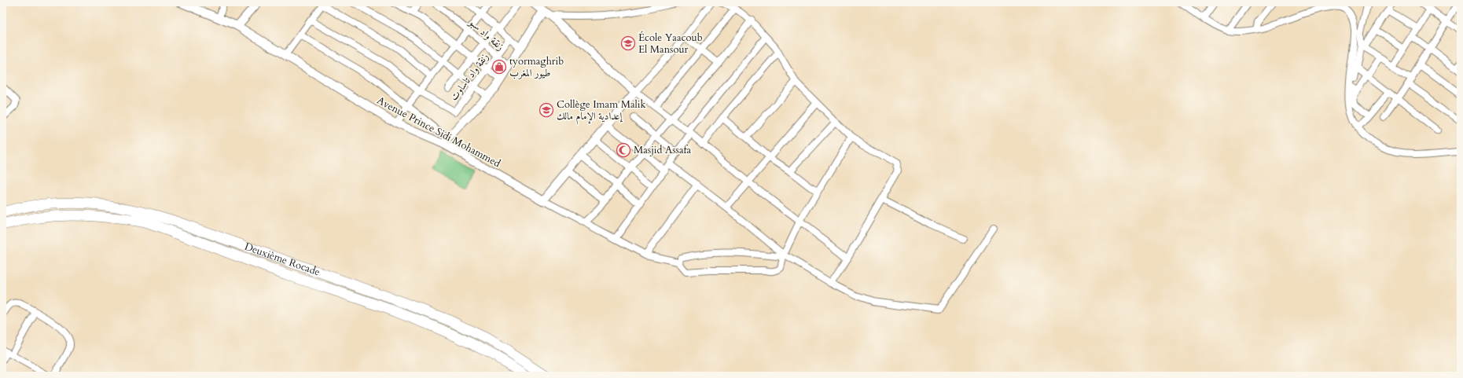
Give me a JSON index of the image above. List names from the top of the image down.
{
  "streets": {
    "highway": ["Deuxième Rocade"],
    "street": ["زنقة واد سبو", "زنقة واد تاساوت", "Avenue Prince Sidi Mohammed"]
  },
  "crossings": [
    ["زنقة واد سبو", "زنقة واد تاساوت"]
  ],
  "places": {
    "school or university": ["École Yaacoub El Mansour", "Collège Imam Malik إعدادية الإمام مالك"],
    "shop": ["tyormaghrib طيور المغرب"],
    "mosque": ["Masjid Assafa"]
  }
}
